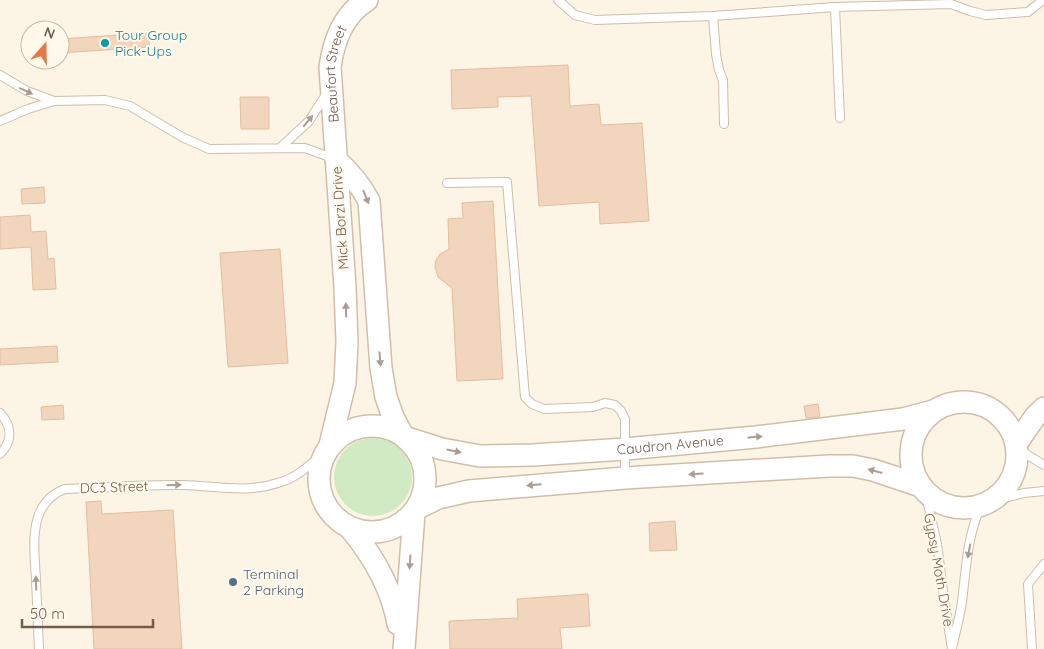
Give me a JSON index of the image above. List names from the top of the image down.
{
  "streets": {
    "street": ["Beaufort Street", "Mick Borzi Drive", "Caudron Avenue"],
    "lane": ["DC3 Street", "Gypsy Moth Drive"]
  },
  "crossings": [
    ["Beaufort Street", "Mick Borzi Drive"],
    ["Mick Borzi Drive", "Caudron Avenue"],
    ["Mick Borzi Drive", "DC3 Street"],
    ["Caudron Avenue", "DC3 Street"],
    ["Caudron Avenue", "Gypsy Moth Drive"]
  ],
  "places": ["Tour Group Pick-Ups", "Terminal 2 Parking"],
  "scale_bar": "50 m",
  "north": "top"
}
